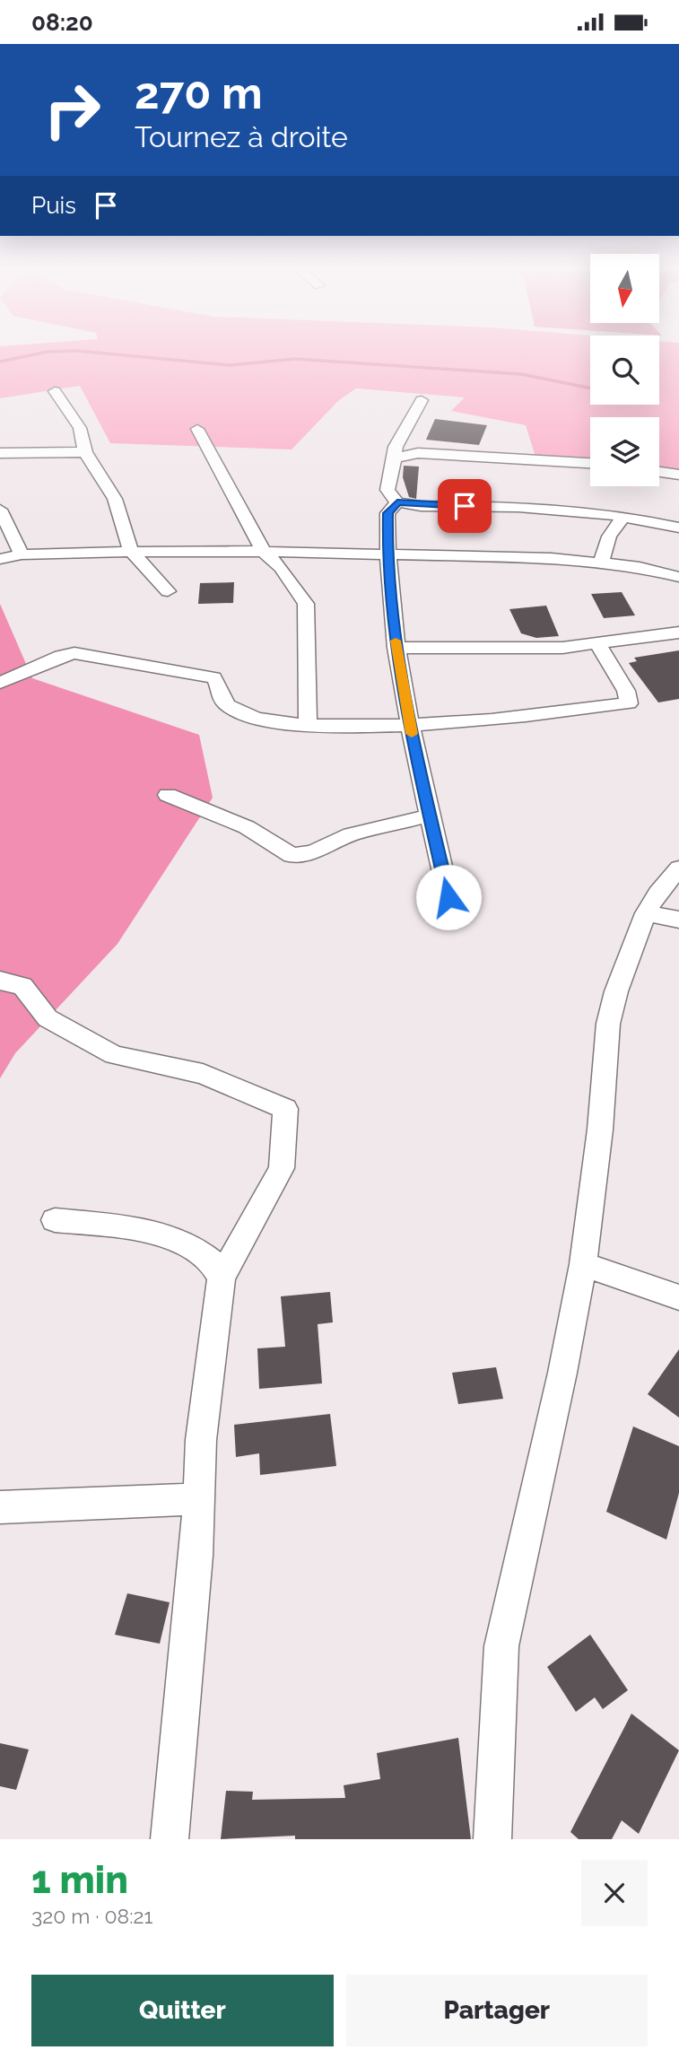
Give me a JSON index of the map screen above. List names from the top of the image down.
{
  "north": "bottom",
  "page": {
    "status": "08:20",
    "turn": ["270 m", "Tournez à droite"],
    "then": "Puis",
    "heading": ["1 min", "320 m · 08:21"],
    "buttons": ["Quitter", "Partager"]
  }
}
